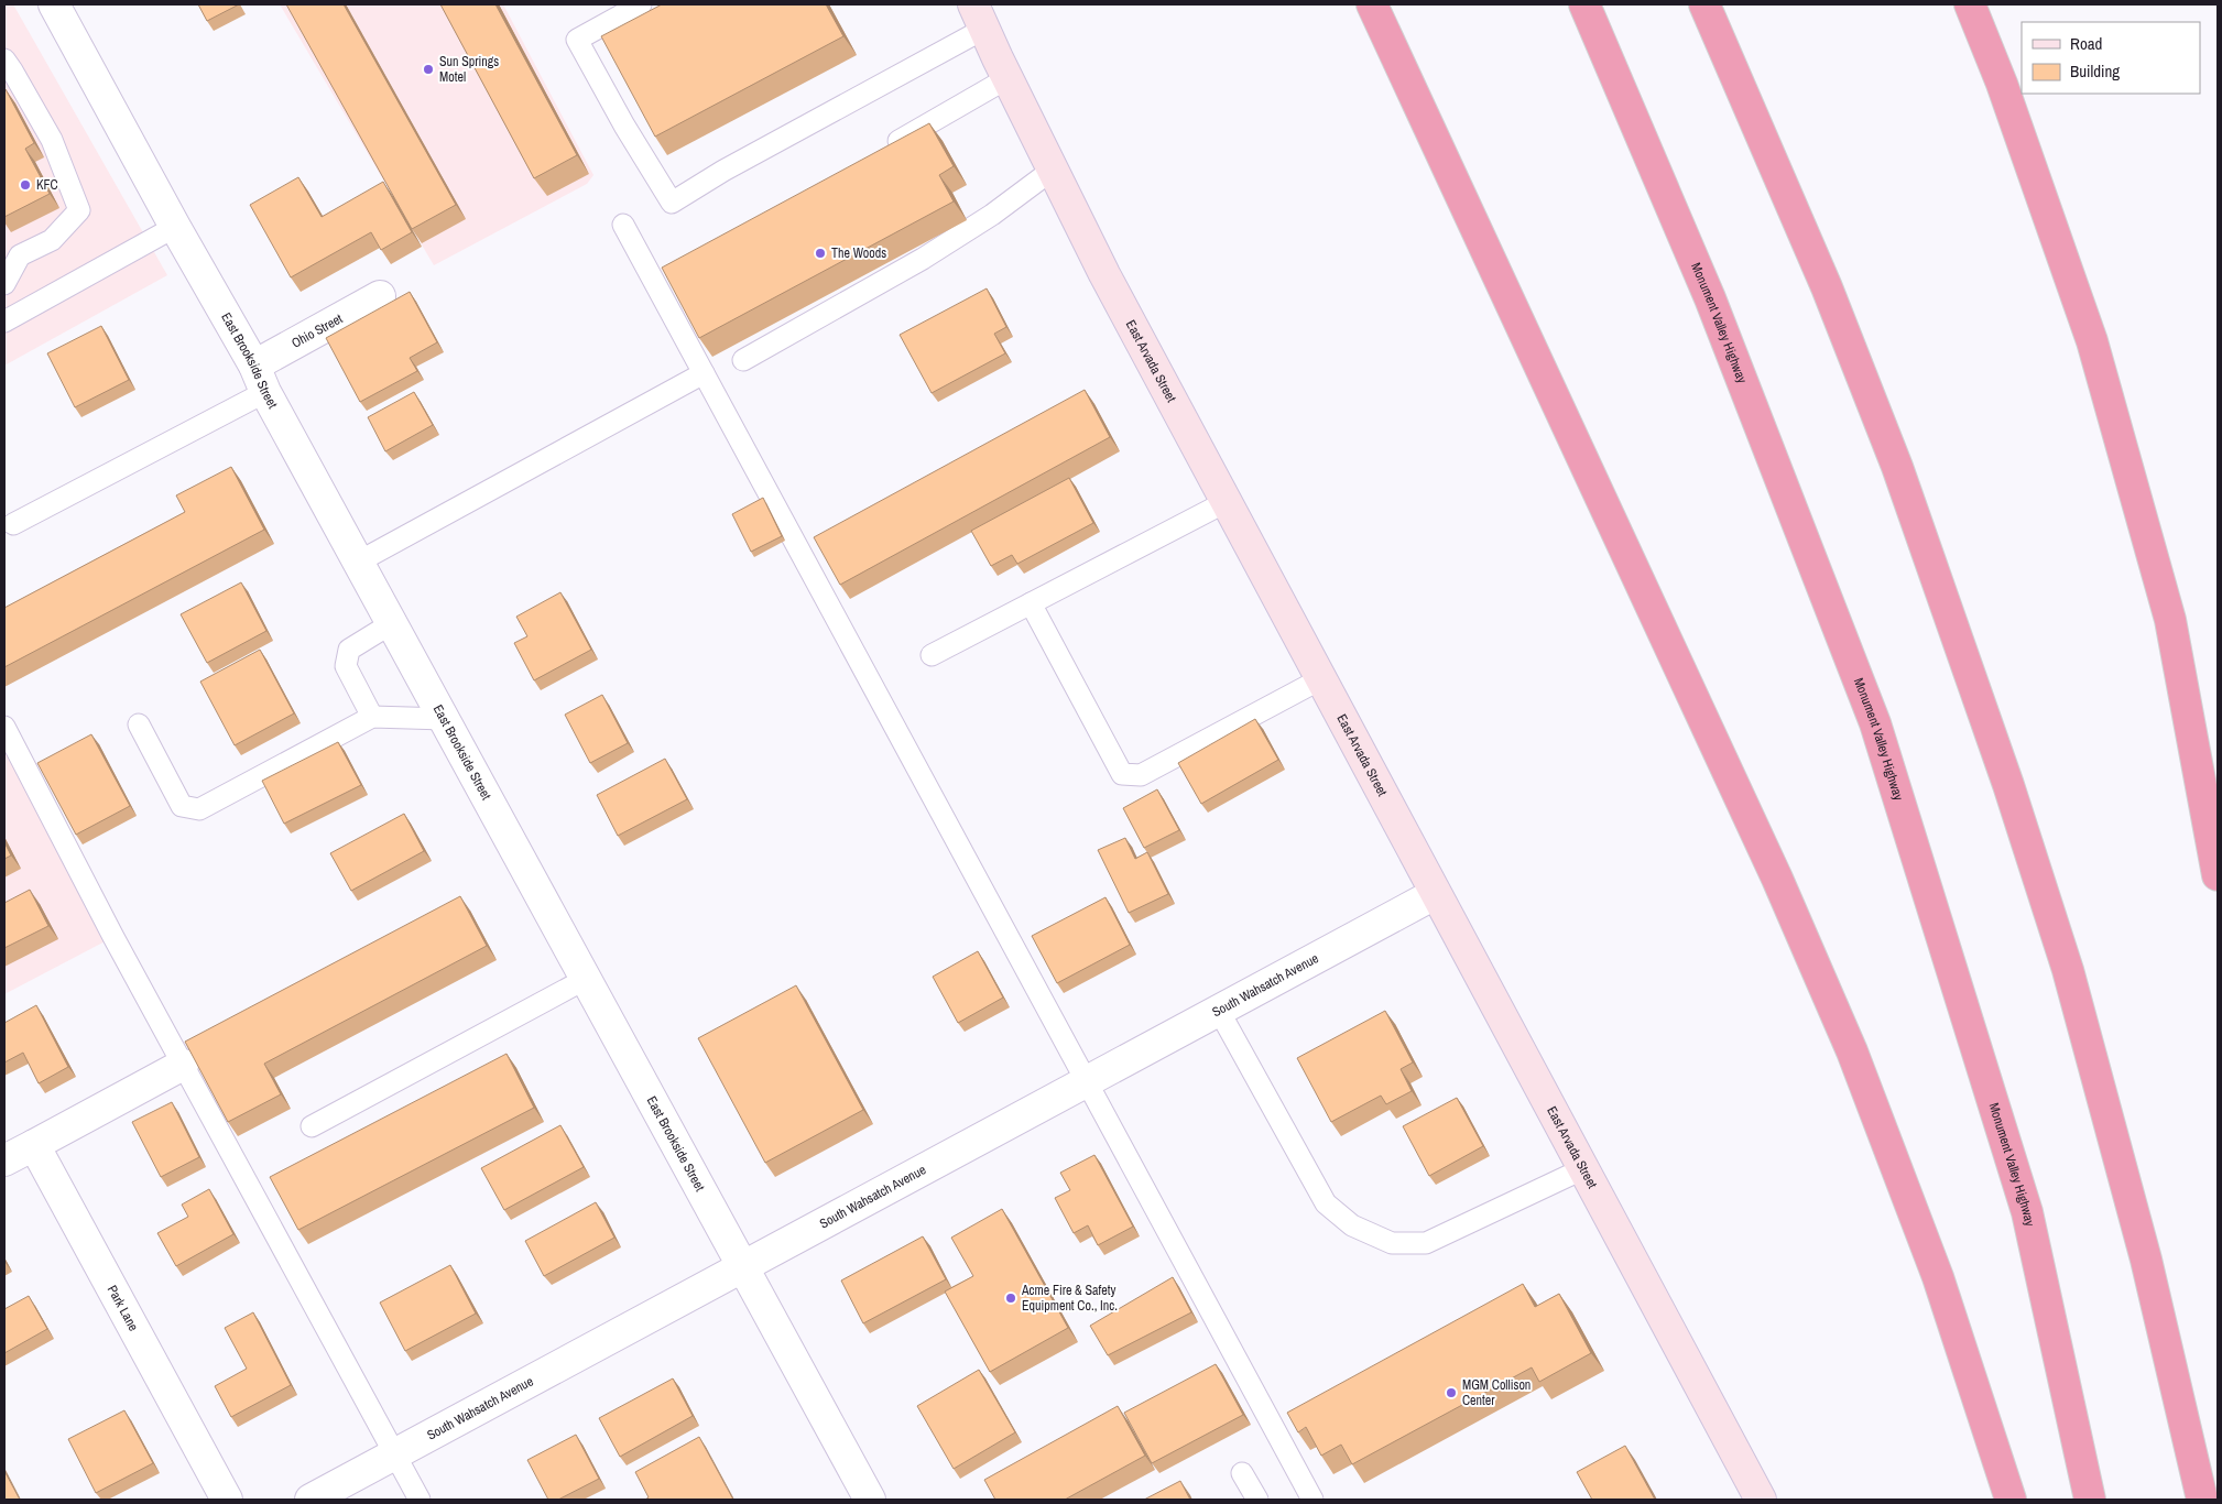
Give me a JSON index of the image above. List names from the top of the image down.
{
  "streets": {
    "highway": ["Monument Valley Highway"],
    "street": [
      "Ohio Street",
      "East Brookside Street",
      "East Arvada Street",
      "South Wahsatch Avenue",
      "Park Lane"
    ]
  },
  "crossings": [
    ["Ohio Street", "East Brookside Street"],
    ["East Brookside Street", "South Wahsatch Avenue"],
    ["East Arvada Street", "South Wahsatch Avenue"]
  ],
  "places": [
    "Sun Springs Motel",
    "KFC",
    "The Woods",
    "Acme Fire & Safety Equipment Co., Inc.",
    "MGM Collison Center"
  ],
  "legend": ["Road", "Building"]
}
